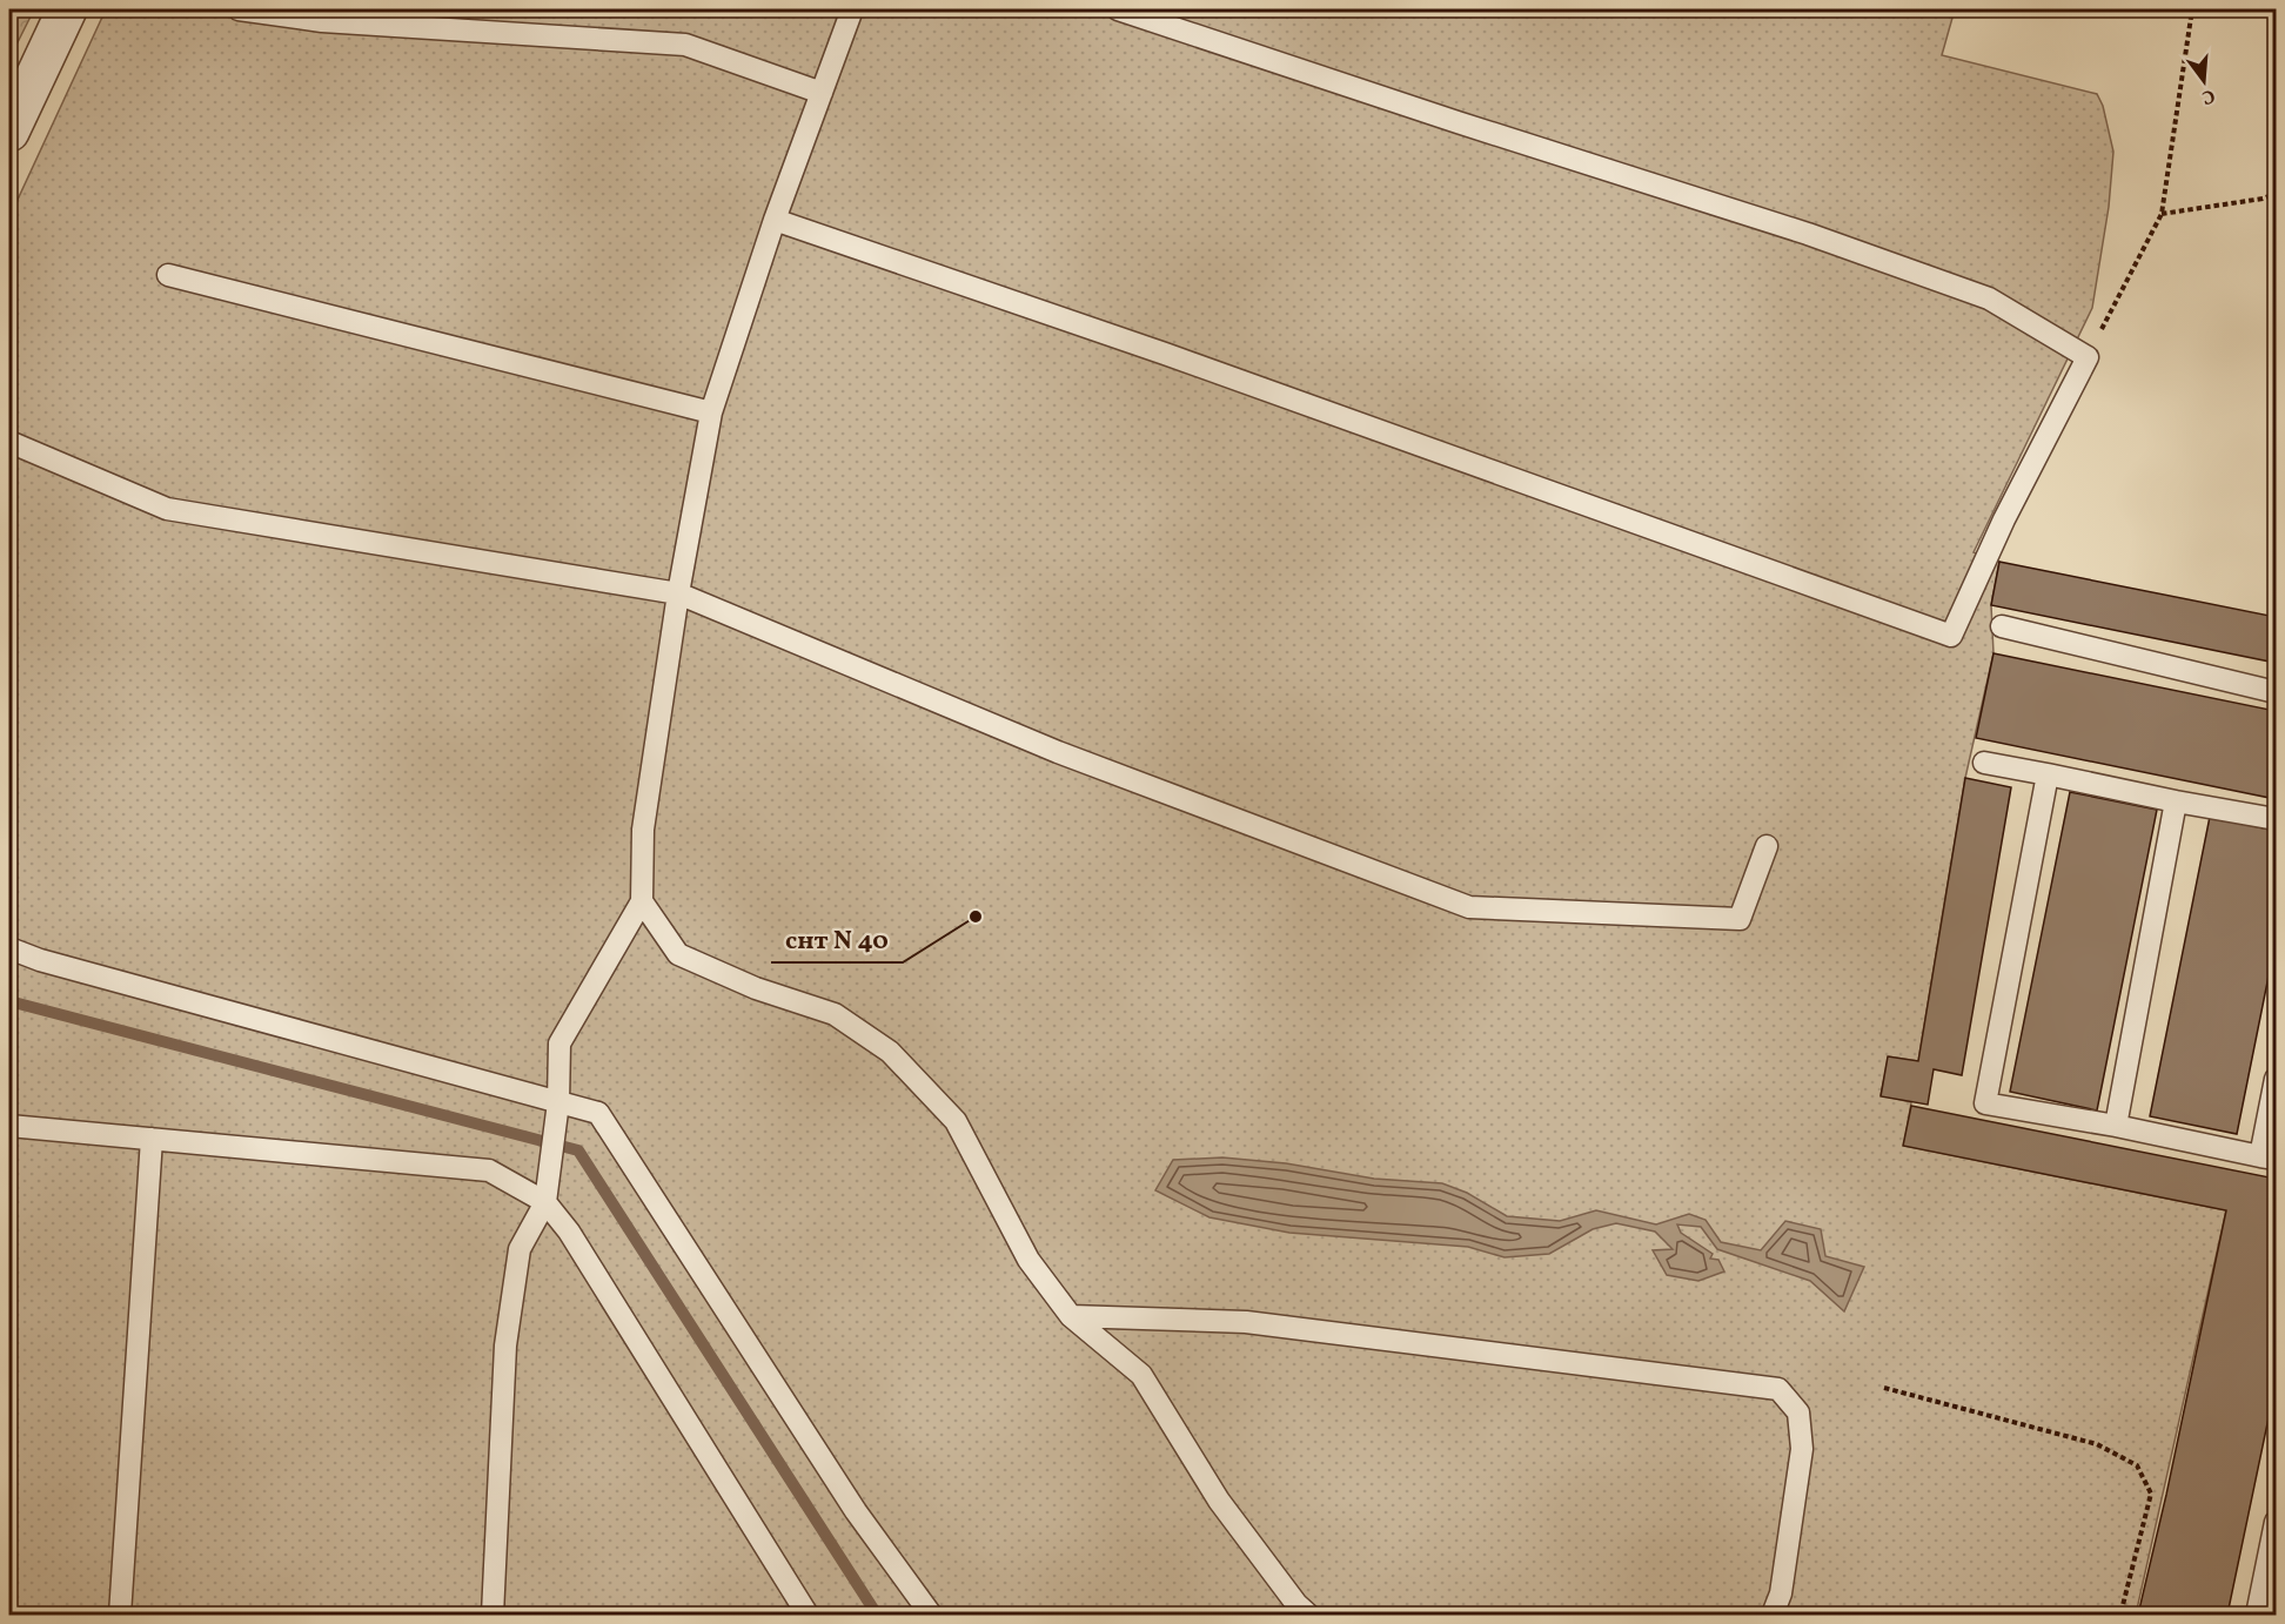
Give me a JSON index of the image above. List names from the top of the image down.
{
  "places": ["снт N 40"],
  "north": "bottom"
}
